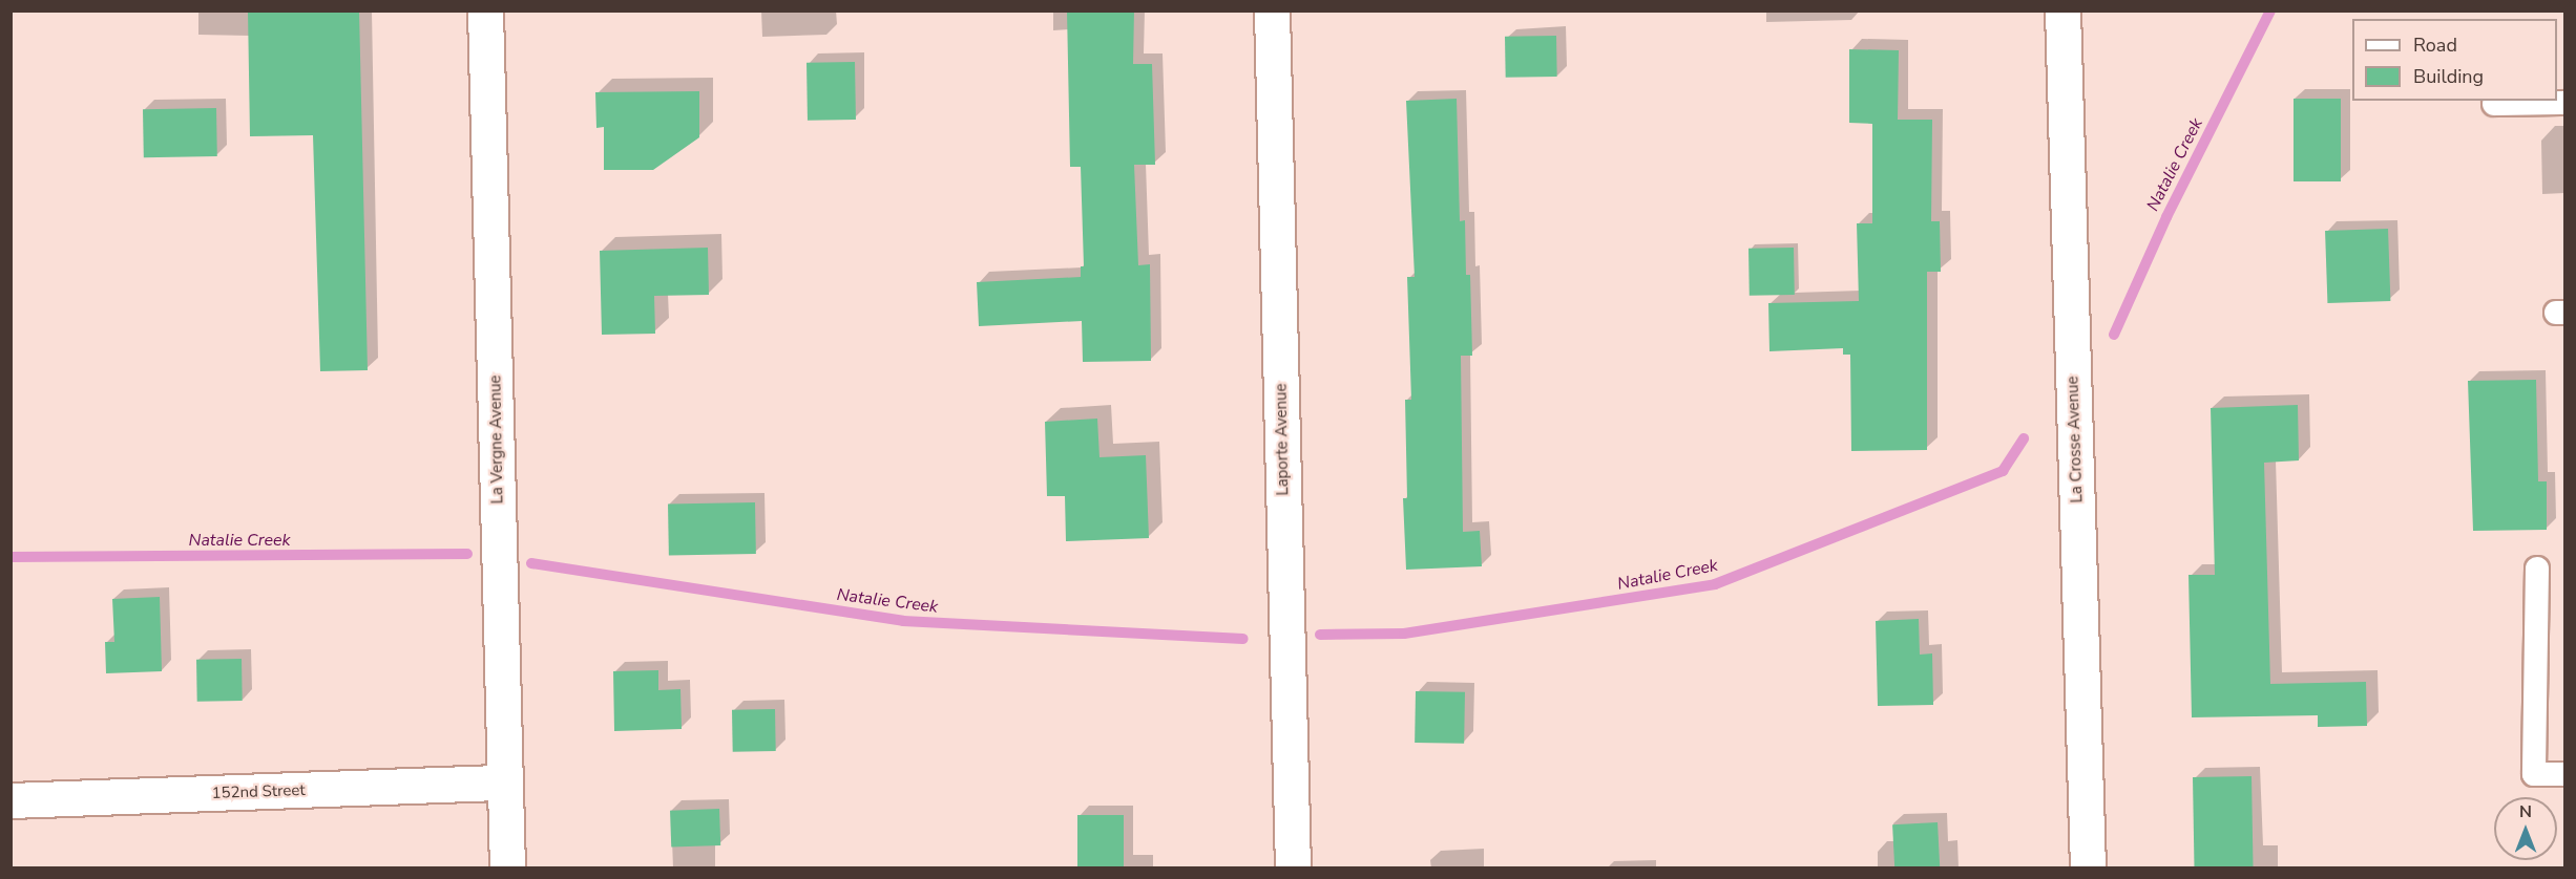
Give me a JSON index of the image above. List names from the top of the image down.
{
  "streets": {
    "street": [
      "La Vergne Avenue",
      "Laporte Avenue",
      "La Crosse Avenue",
      "152nd Street"
    ]
  },
  "crossings": [
    ["La Vergne Avenue", "152nd Street"]
  ],
  "water": ["Natalie Creek"],
  "legend": ["Road", "Building"],
  "north": "top"
}
